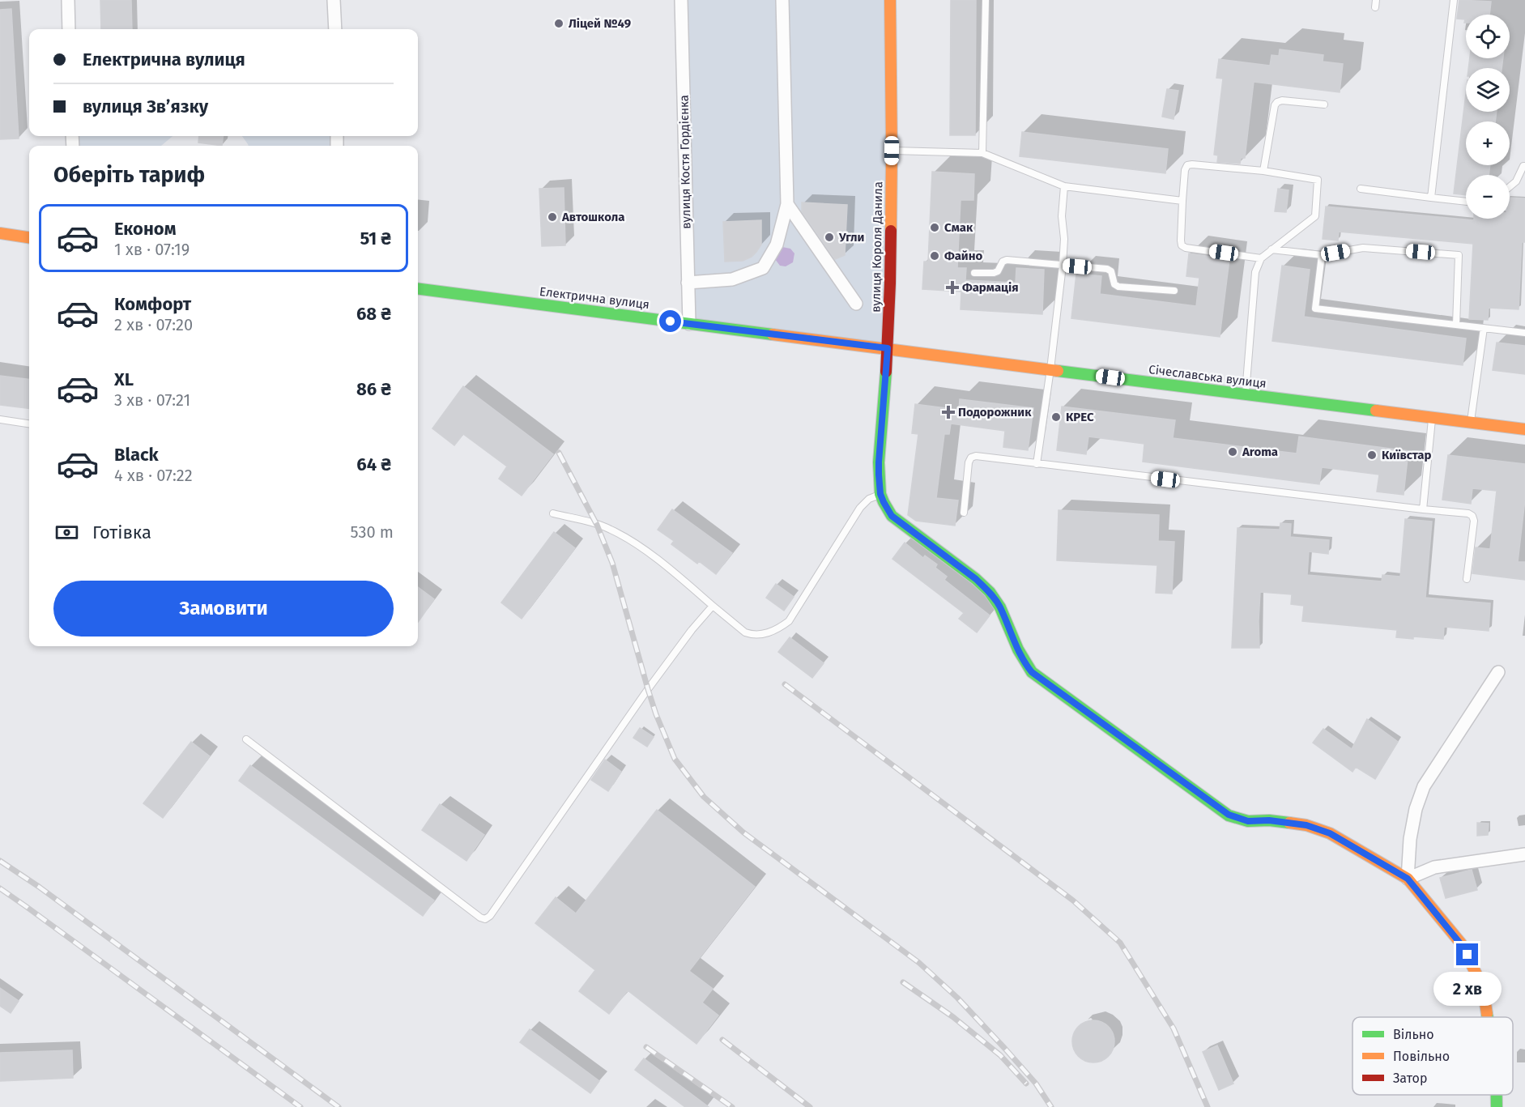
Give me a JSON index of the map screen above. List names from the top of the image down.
{
  "streets": {
    "main road": ["вулиця Короля Данила", "Електрична вулиця", "Січеславська вулиця"],
    "street": ["вулиця Костя Гордієнка"]
  },
  "crossings": [
    ["вулиця Костя Гордієнка", "Електрична вулиця"],
    ["вулиця Короля Данила", "Електрична вулиця"],
    ["вулиця Короля Данила", "Січеславська вулиця"],
    ["Електрична вулиця", "Січеславська вулиця"]
  ],
  "places": {
    "other": [
      "Ліцей №49",
      "Автошкола",
      "Смак",
      "Угли",
      "Файно",
      "КРЕС",
      "Aroma",
      "Київстар"
    ],
    "health": ["Фармація", "Подорожник"]
  },
  "legend": ["Вільно", "Повільно", "Затор"],
  "page": {
    "map_buttons": ["+", "−"],
    "banner": ["Електрична вулиця", "вулиця Звʼязку"],
    "heading": "Оберіть тариф",
    "list": [
      {
        "name": "Економ",
        "note": "1 хв · 07:19",
        "value": "51 ₴"
      },
      {
        "name": "Комфорт",
        "note": "2 хв · 07:20",
        "value": "68 ₴"
      },
      {
        "name": "XL",
        "note": "3 хв · 07:21",
        "value": "86 ₴"
      },
      {
        "name": "Black",
        "note": "4 хв · 07:22",
        "value": "64 ₴"
      }
    ],
    "pay": ["Готівка", "530 m"],
    "buttons": "Замовити",
    "bubble": "2 хв"
  }
}
